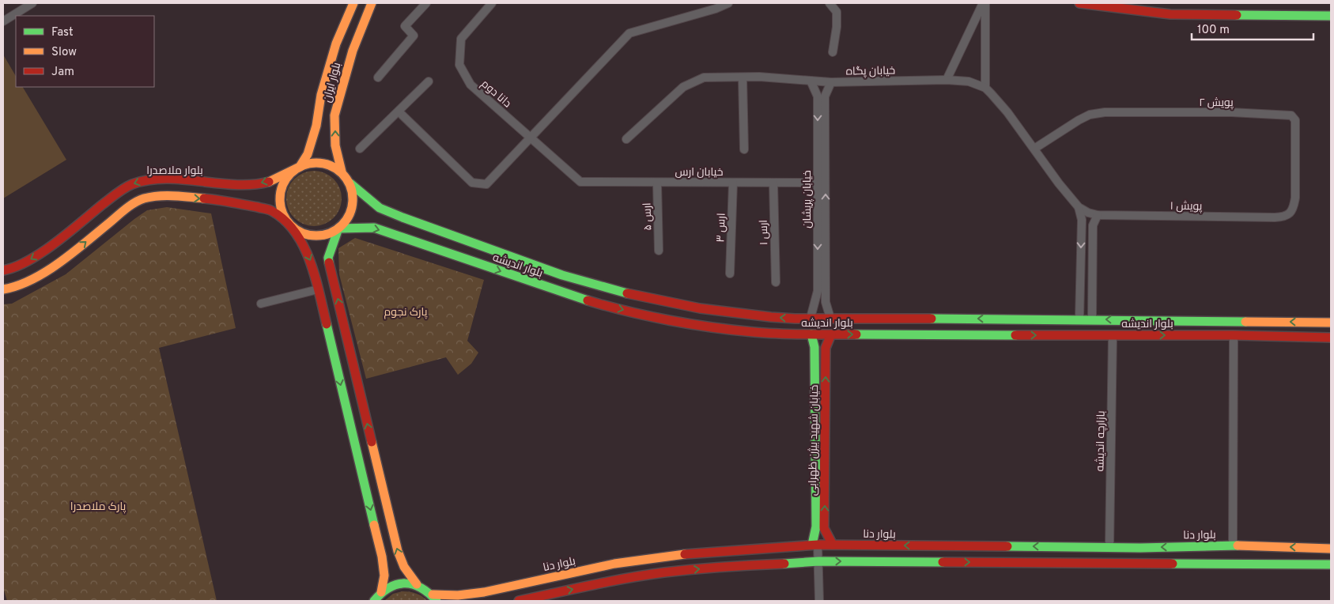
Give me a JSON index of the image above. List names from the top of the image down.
{
  "streets": {
    "street": [
      "خیابان پگاه",
      "بلوار ایران",
      "دانا دوم",
      "پویش ۲",
      "بلوار ملاصدرا",
      "خیابان ارس",
      "خیابان پریشان",
      "پویش ۱",
      "ارس ۵",
      "ارس ۳",
      "ارس ۱",
      "بلوار اندیشه",
      "خیابان شهید بیژن ظهرابی",
      "بازارچه اندیشه",
      "بلوار دنا"
    ]
  },
  "crossings": [
    ["خیابان پگاه", "پویش ۲"],
    ["خیابان پگاه", "خیابان پریشان"],
    ["خیابان پگاه", "پویش ۱"],
    ["بلوار ایران", "بلوار ملاصدرا"],
    ["بلوار ایران", "بلوار اندیشه"],
    ["دانا دوم", "خیابان ارس"],
    ["پویش ۲", "پویش ۱"],
    ["بلوار ملاصدرا", "بلوار اندیشه"],
    ["خیابان ارس", "خیابان پریشان"],
    ["خیابان ارس", "ارس ۵"],
    ["خیابان ارس", "ارس ۳"],
    ["خیابان ارس", "ارس ۱"],
    ["خیابان پریشان", "بلوار اندیشه"],
    ["بلوار اندیشه", "خیابان شهید بیژن ظهرابی"],
    ["بلوار اندیشه", "بازارچه اندیشه"],
    ["خیابان شهید بیژن ظهرابی", "بلوار دنا"],
    ["بازارچه اندیشه", "بلوار دنا"]
  ],
  "parks": ["پارک نجوم", "پارک ملاصدرا"],
  "legend": ["Fast", "Slow", "Jam"],
  "scale_bar": "100 m"
}
